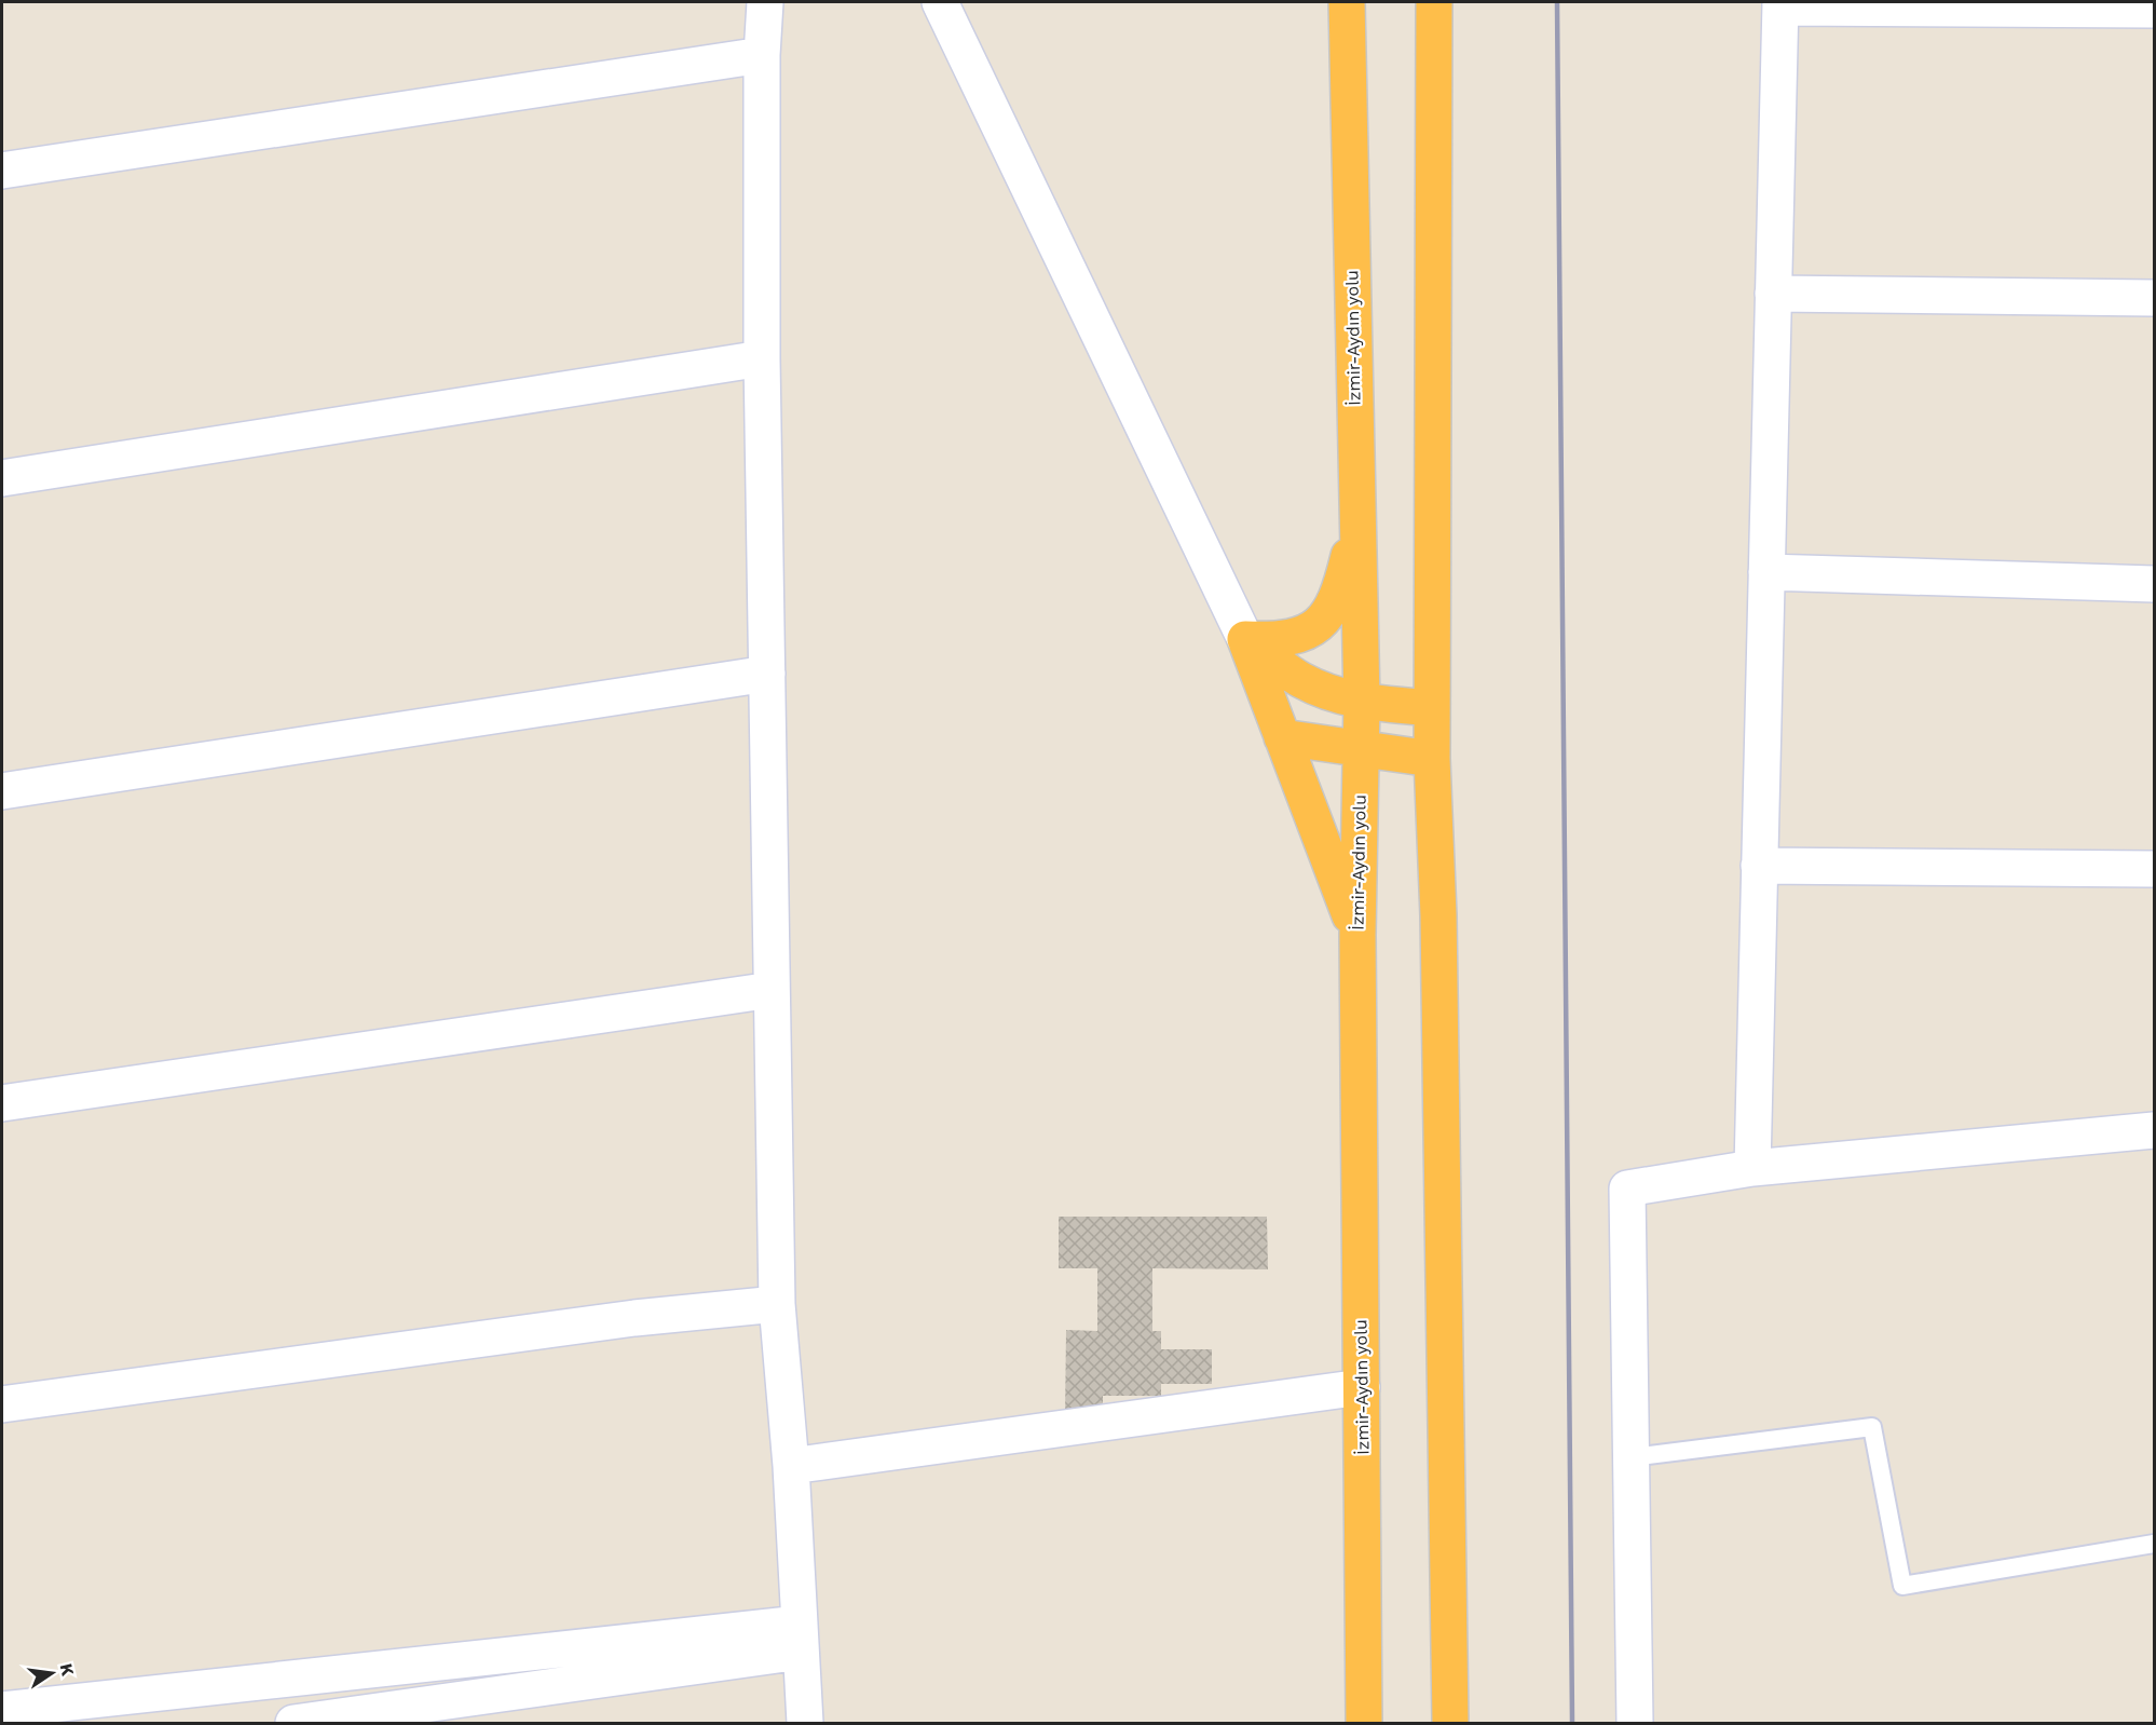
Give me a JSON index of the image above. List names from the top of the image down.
{
  "streets": {
    "highway": ["İzmir-Aydın yolu"]
  },
  "north": "right"
}
